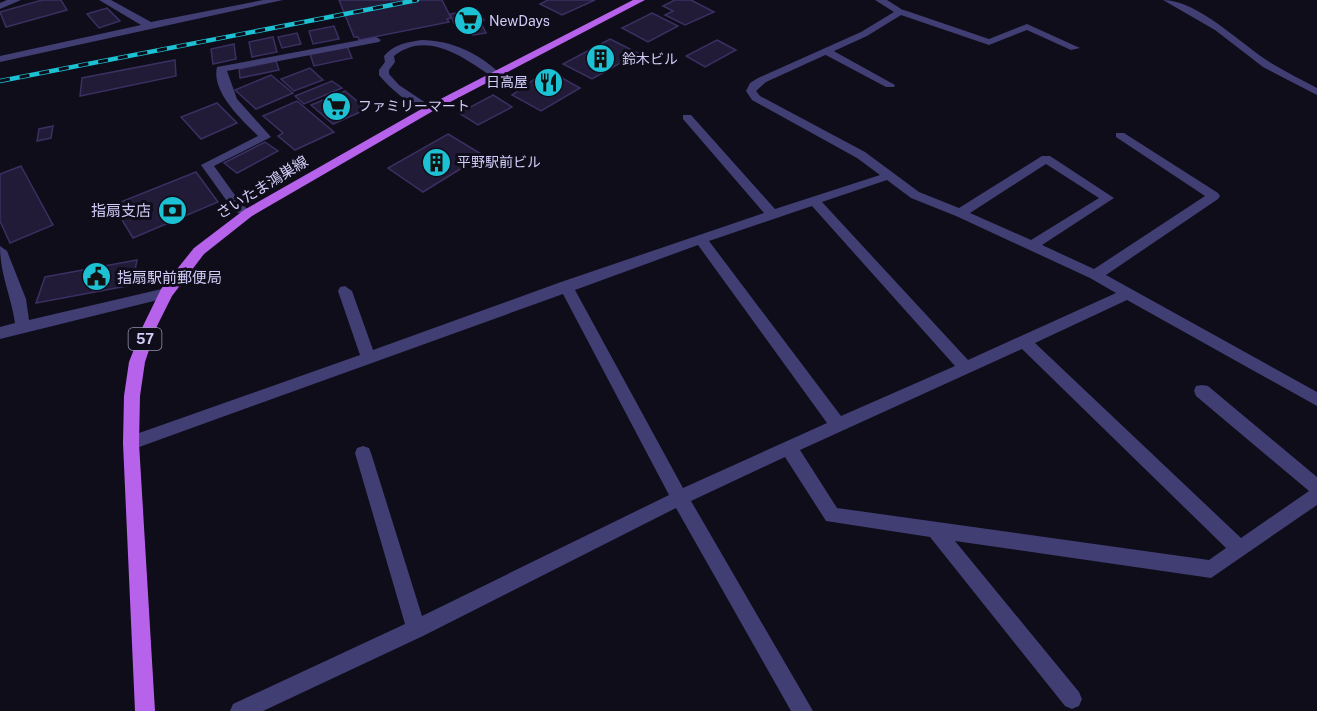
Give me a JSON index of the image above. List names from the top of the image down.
{
  "streets": {
    "main road": ["さいたま鴻巣線", "57"]
  },
  "places": {
    "supermarket": ["NewDays", "ファミリーマート"],
    "building": ["鈴木ビル", "平野駅前ビル"],
    "restaurant": ["日高屋"],
    "bank": ["指扇支店"],
    "public building": ["指扇駅前郵便局"]
  }
}
